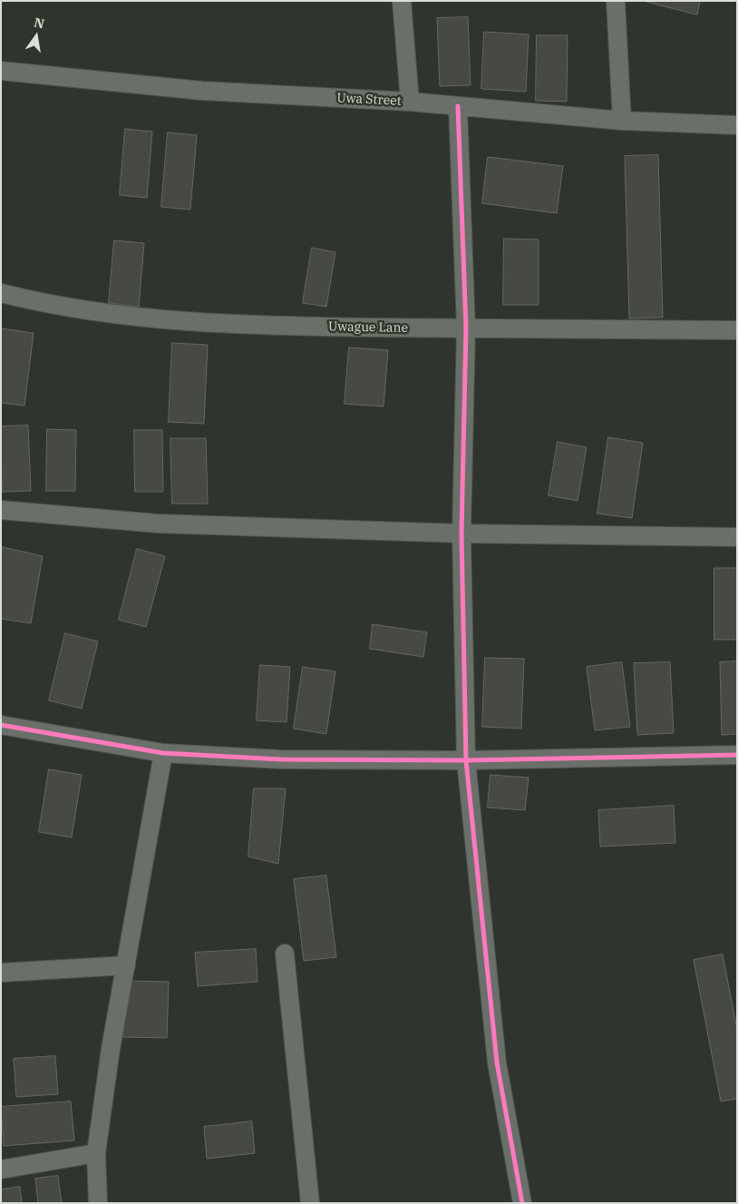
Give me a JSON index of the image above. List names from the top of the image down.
{
  "streets": {
    "street": ["Uwa Street", "Uwague Lane"]
  },
  "north": "top"
}
